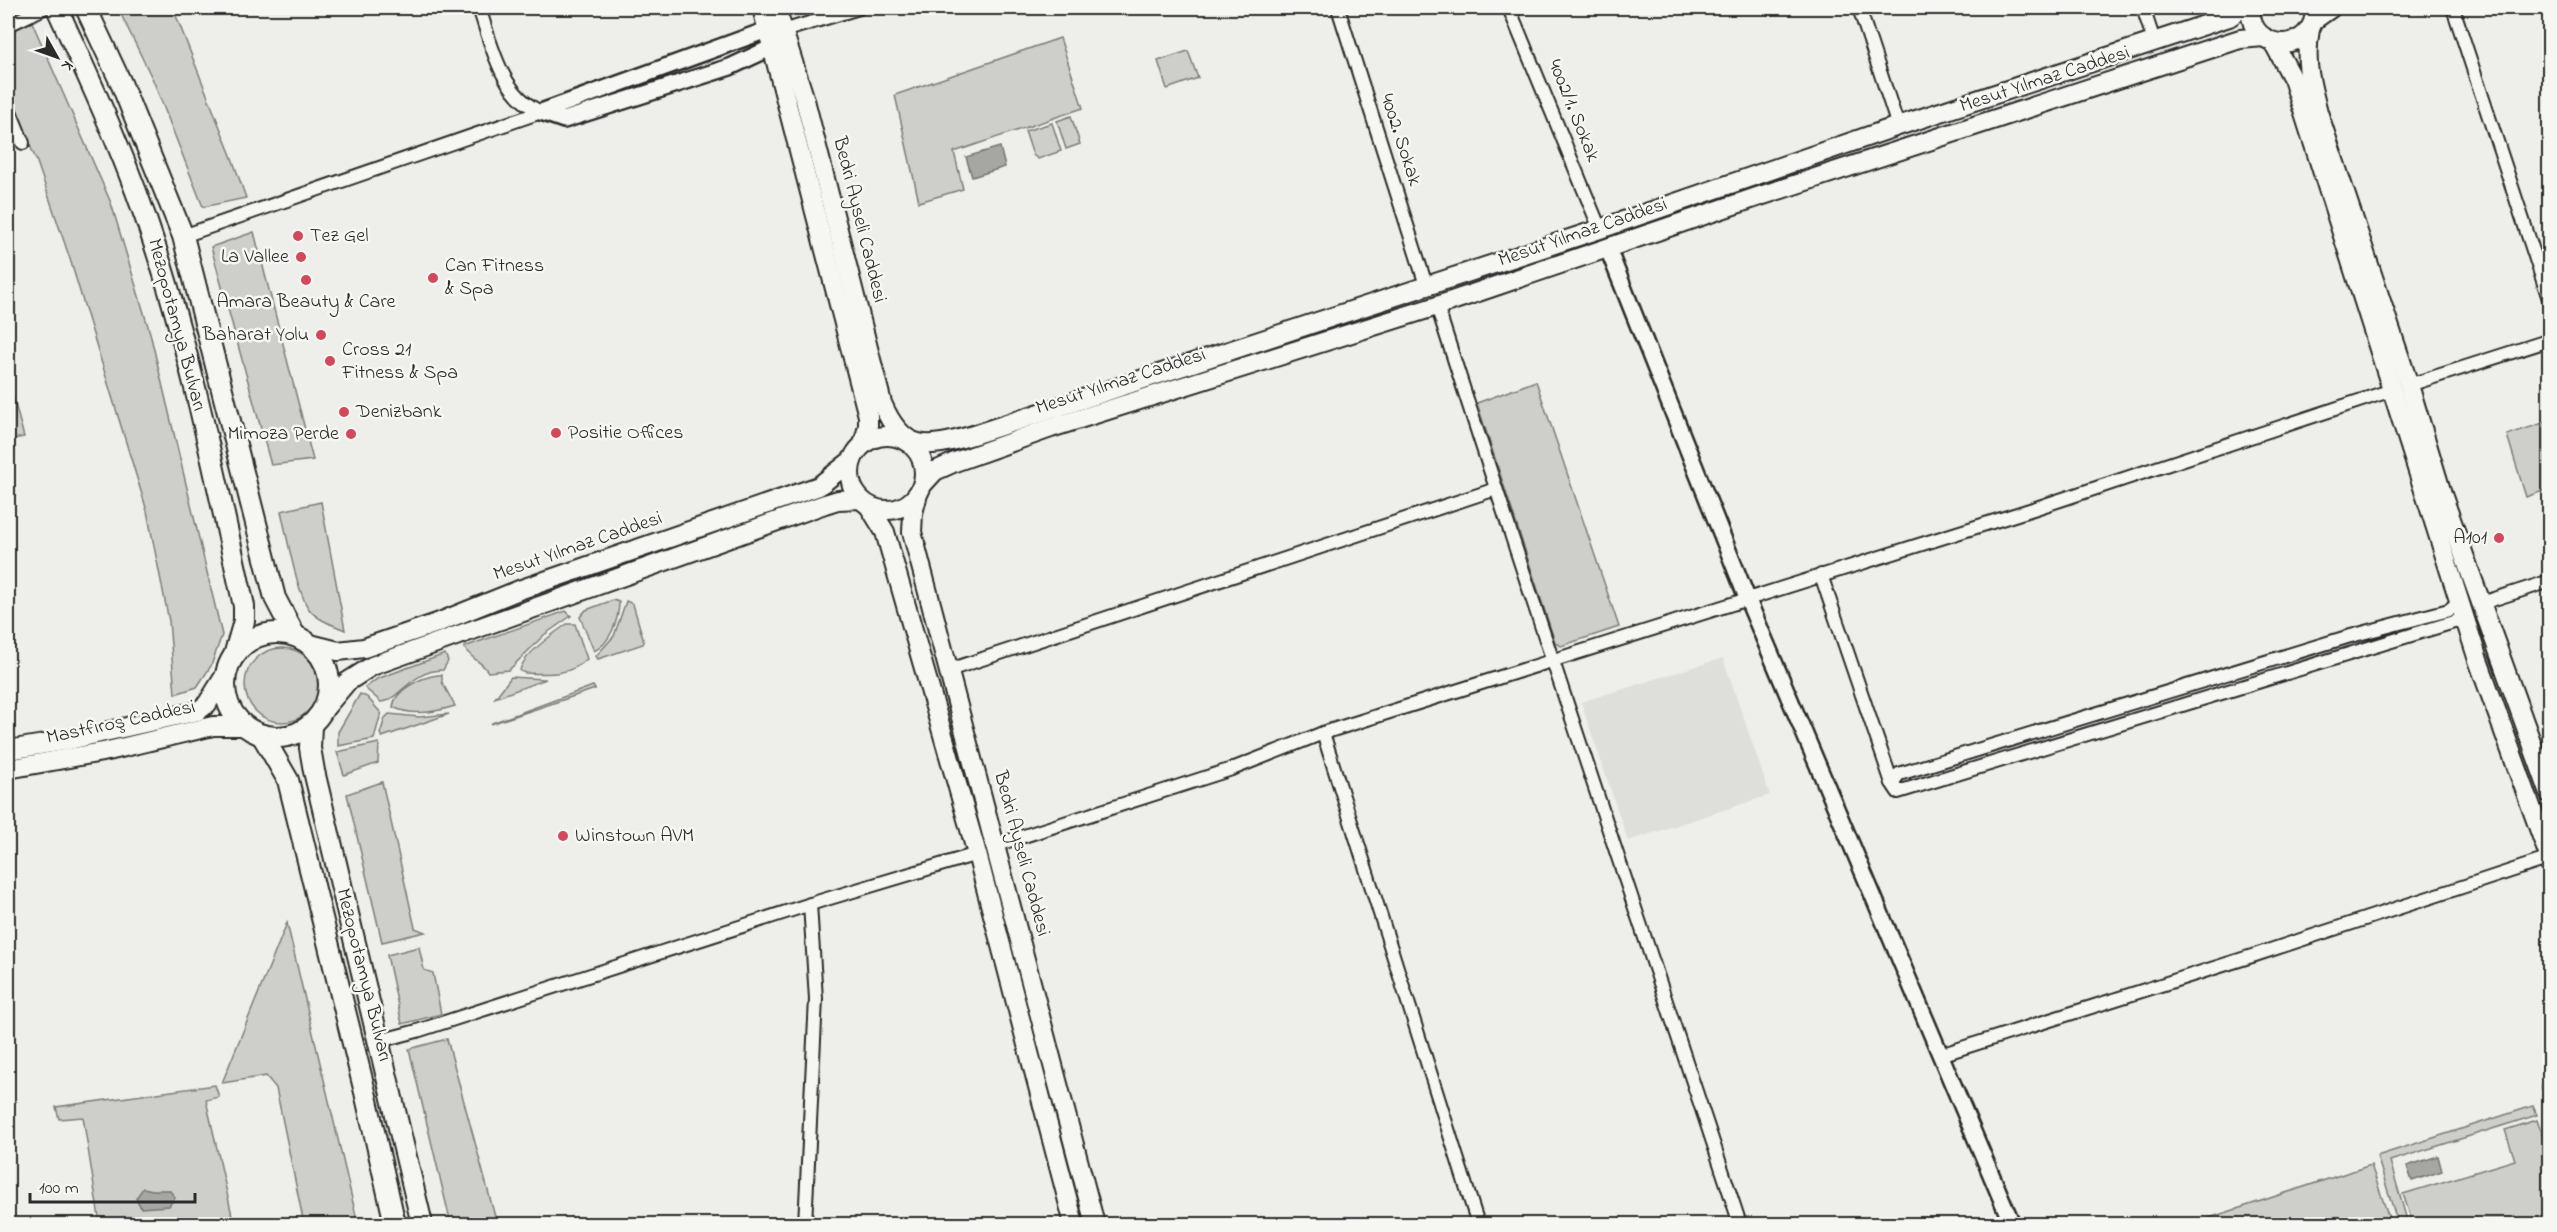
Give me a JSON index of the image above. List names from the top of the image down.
{
  "streets": {
    "main road": [
      "Mesut Yılmaz Caddesi",
      "Bedri Ayseli Caddesi",
      "Mezopotamya Bulvarı",
      "Mastfıroş Caddesi"
    ],
    "street": ["4002/1. Sokak", "4002. Sokak"]
  },
  "crossings": [
    ["Mesut Yılmaz Caddesi", "4002/1. Sokak"],
    ["Mesut Yılmaz Caddesi", "4002. Sokak"],
    ["Mesut Yılmaz Caddesi", "Bedri Ayseli Caddesi"],
    ["Mesut Yılmaz Caddesi", "Mezopotamya Bulvarı"],
    ["Mesut Yılmaz Caddesi", "Mastfıroş Caddesi"],
    ["Mezopotamya Bulvarı", "Mastfıroş Caddesi"]
  ],
  "places": [
    "Tez Gel",
    "La Vallee",
    "Can Fitness & Spa",
    "Amara Beauty & Care",
    "Baharat Yolu",
    "Cross 21 Fitness & Spa",
    "Denizbank",
    "Positie Offices",
    "Mimoza Perde",
    "A101",
    "Winstown AVM"
  ],
  "scale_bar": "100 m",
  "north": "bottom right"
}
